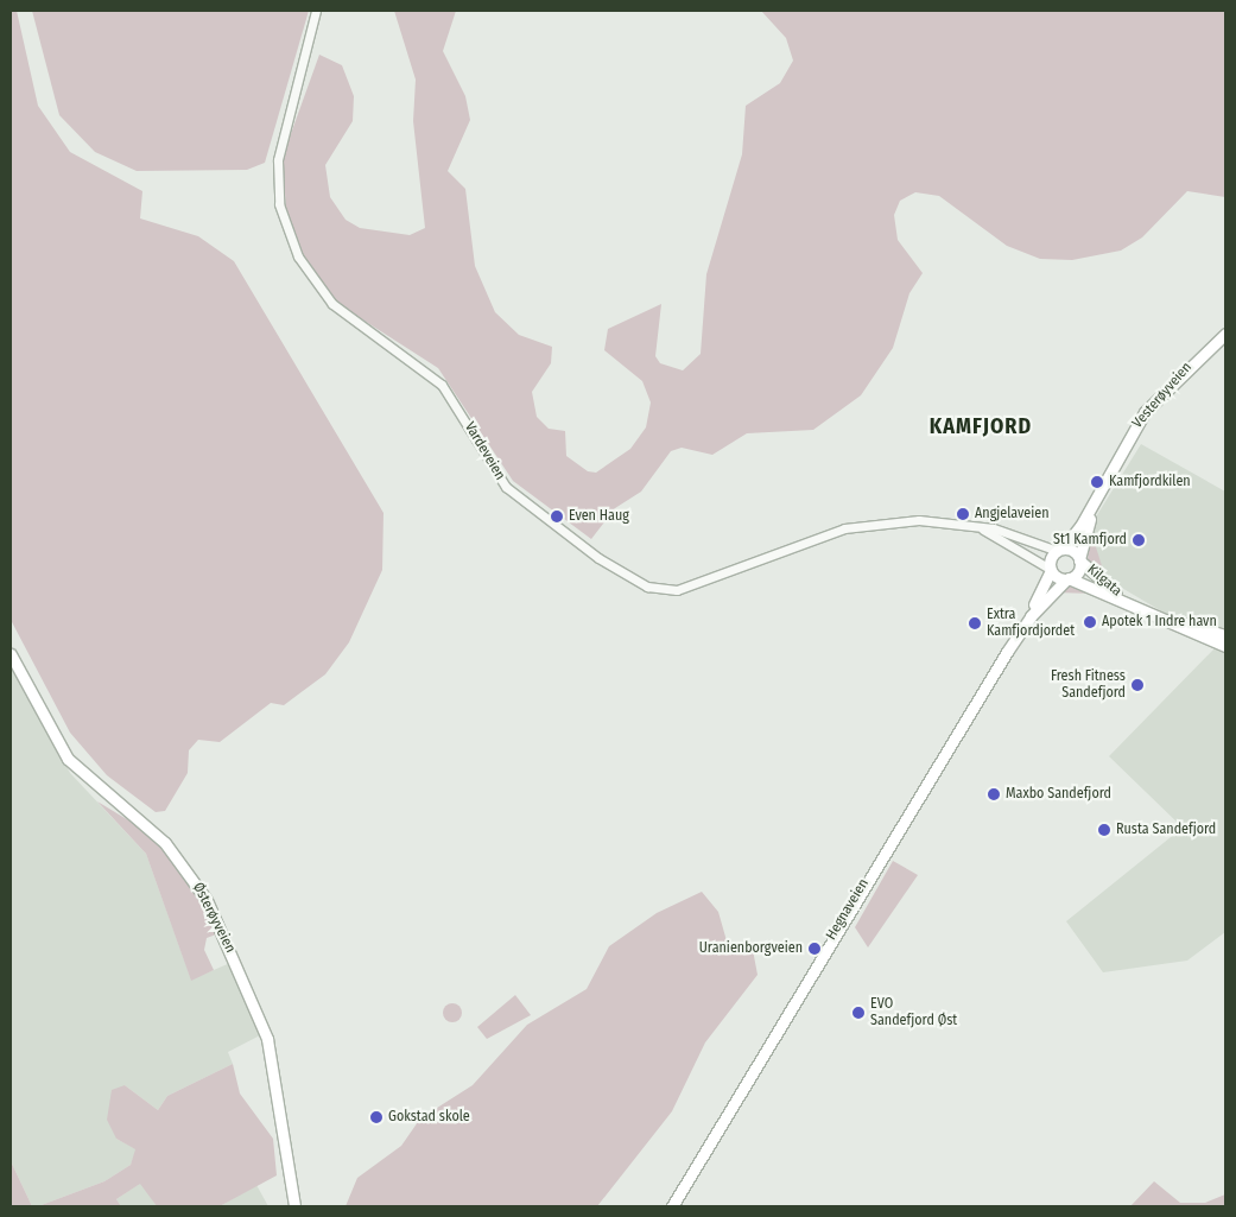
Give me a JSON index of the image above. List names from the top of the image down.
{
  "streets": {
    "main road": [
      "Vesterøyveien",
      "Kilgata",
      "Hegnaveien",
      "Østerøyveien"
    ],
    "street": ["Vardeveien"]
  },
  "crossings": [
    ["Vesterøyveien", "Vardeveien"],
    ["Vesterøyveien", "Kilgata"],
    ["Vesterøyveien", "Hegnaveien"],
    ["Vardeveien", "Kilgata"],
    ["Vardeveien", "Hegnaveien"],
    ["Kilgata", "Hegnaveien"]
  ],
  "districts": ["KAMFJORD"],
  "places": [
    "Kamfjordkilen",
    "Angjelaveien",
    "Even Haug",
    "St1 Kamfjord",
    "Apotek 1 Indre havn",
    "Extra Kamfjordjordet",
    "Fresh Fitness Sandefjord",
    "Maxbo Sandefjord",
    "Rusta Sandefjord",
    "Uranienborgveien",
    "EVO Sandefjord Øst",
    "Gokstad skole"
  ]
}
